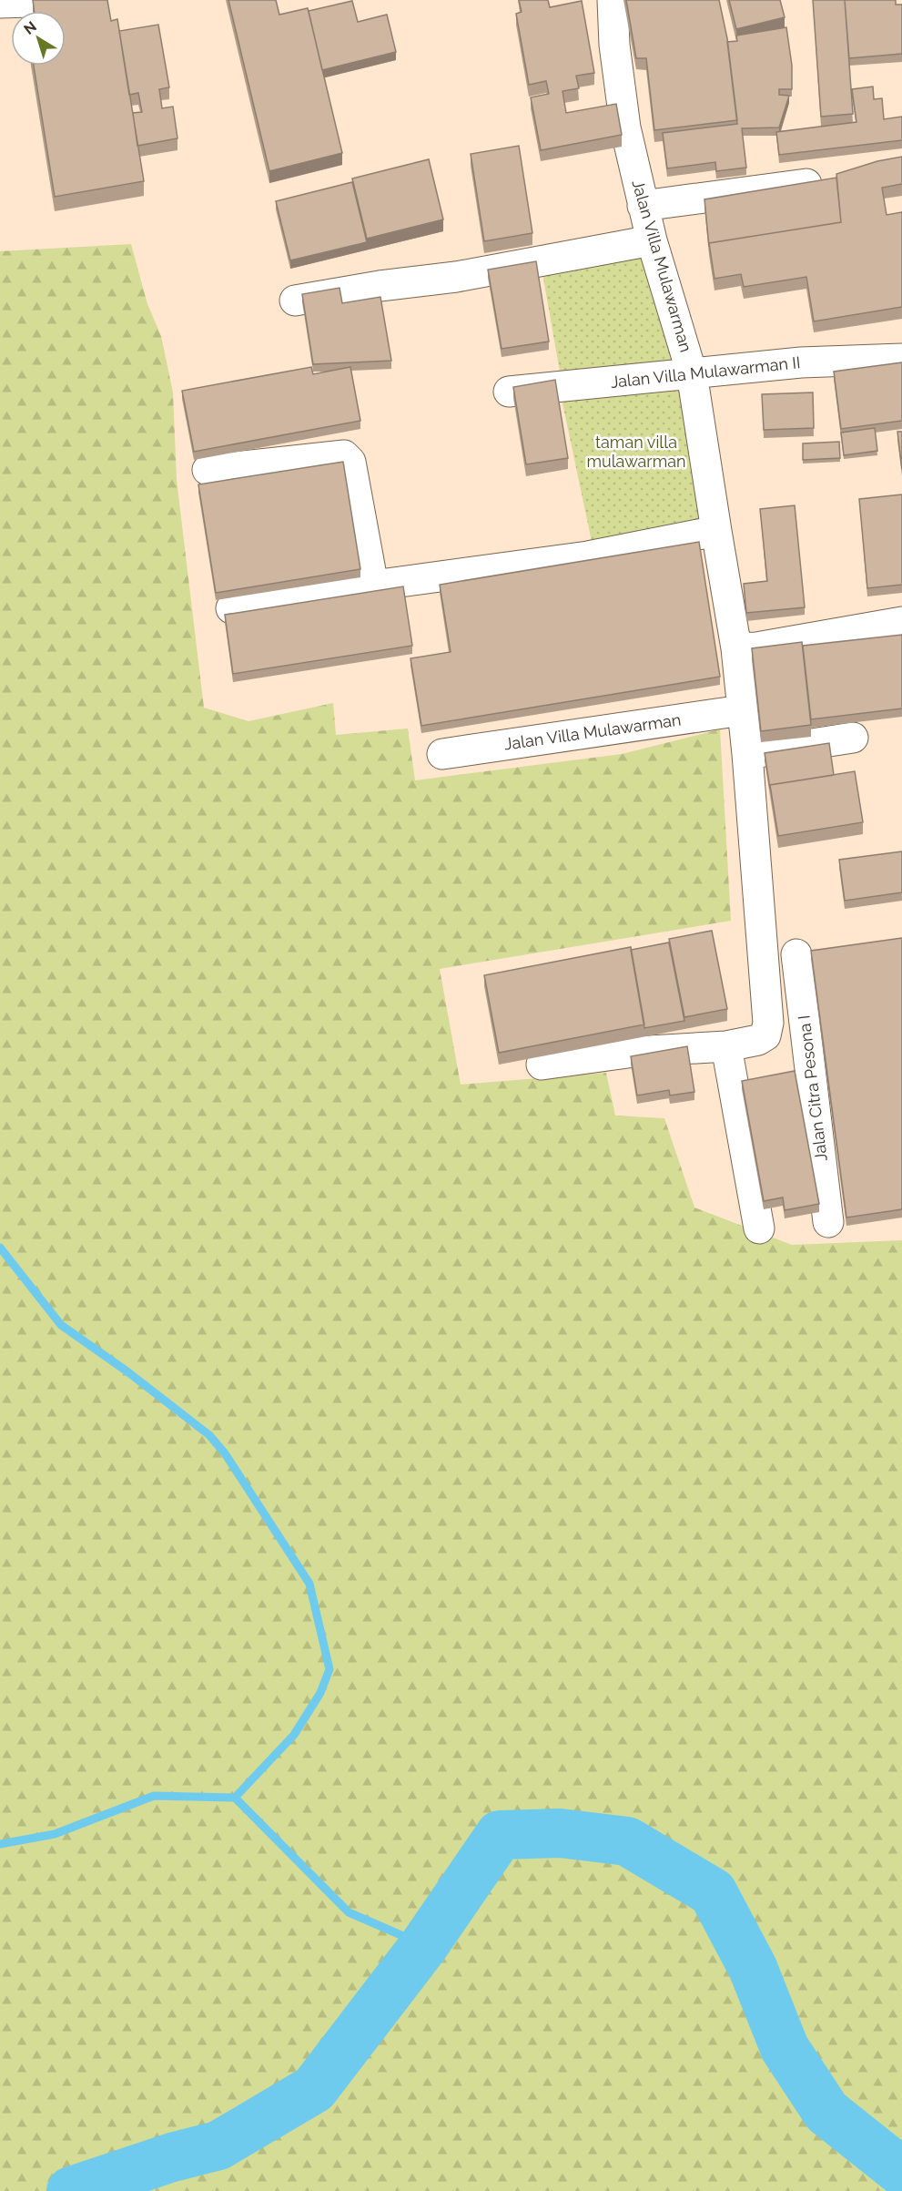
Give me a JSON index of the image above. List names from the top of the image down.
{
  "streets": {
    "street": ["Jalan Villa Mulawarman", "Jalan Villa Mulawarman II", "Jalan Citra Pesona I"]
  },
  "crossings": [
    ["Jalan Villa Mulawarman", "Jalan Villa Mulawarman II"]
  ],
  "parks": ["taman villa mulawarman"],
  "north": "top left"
}
